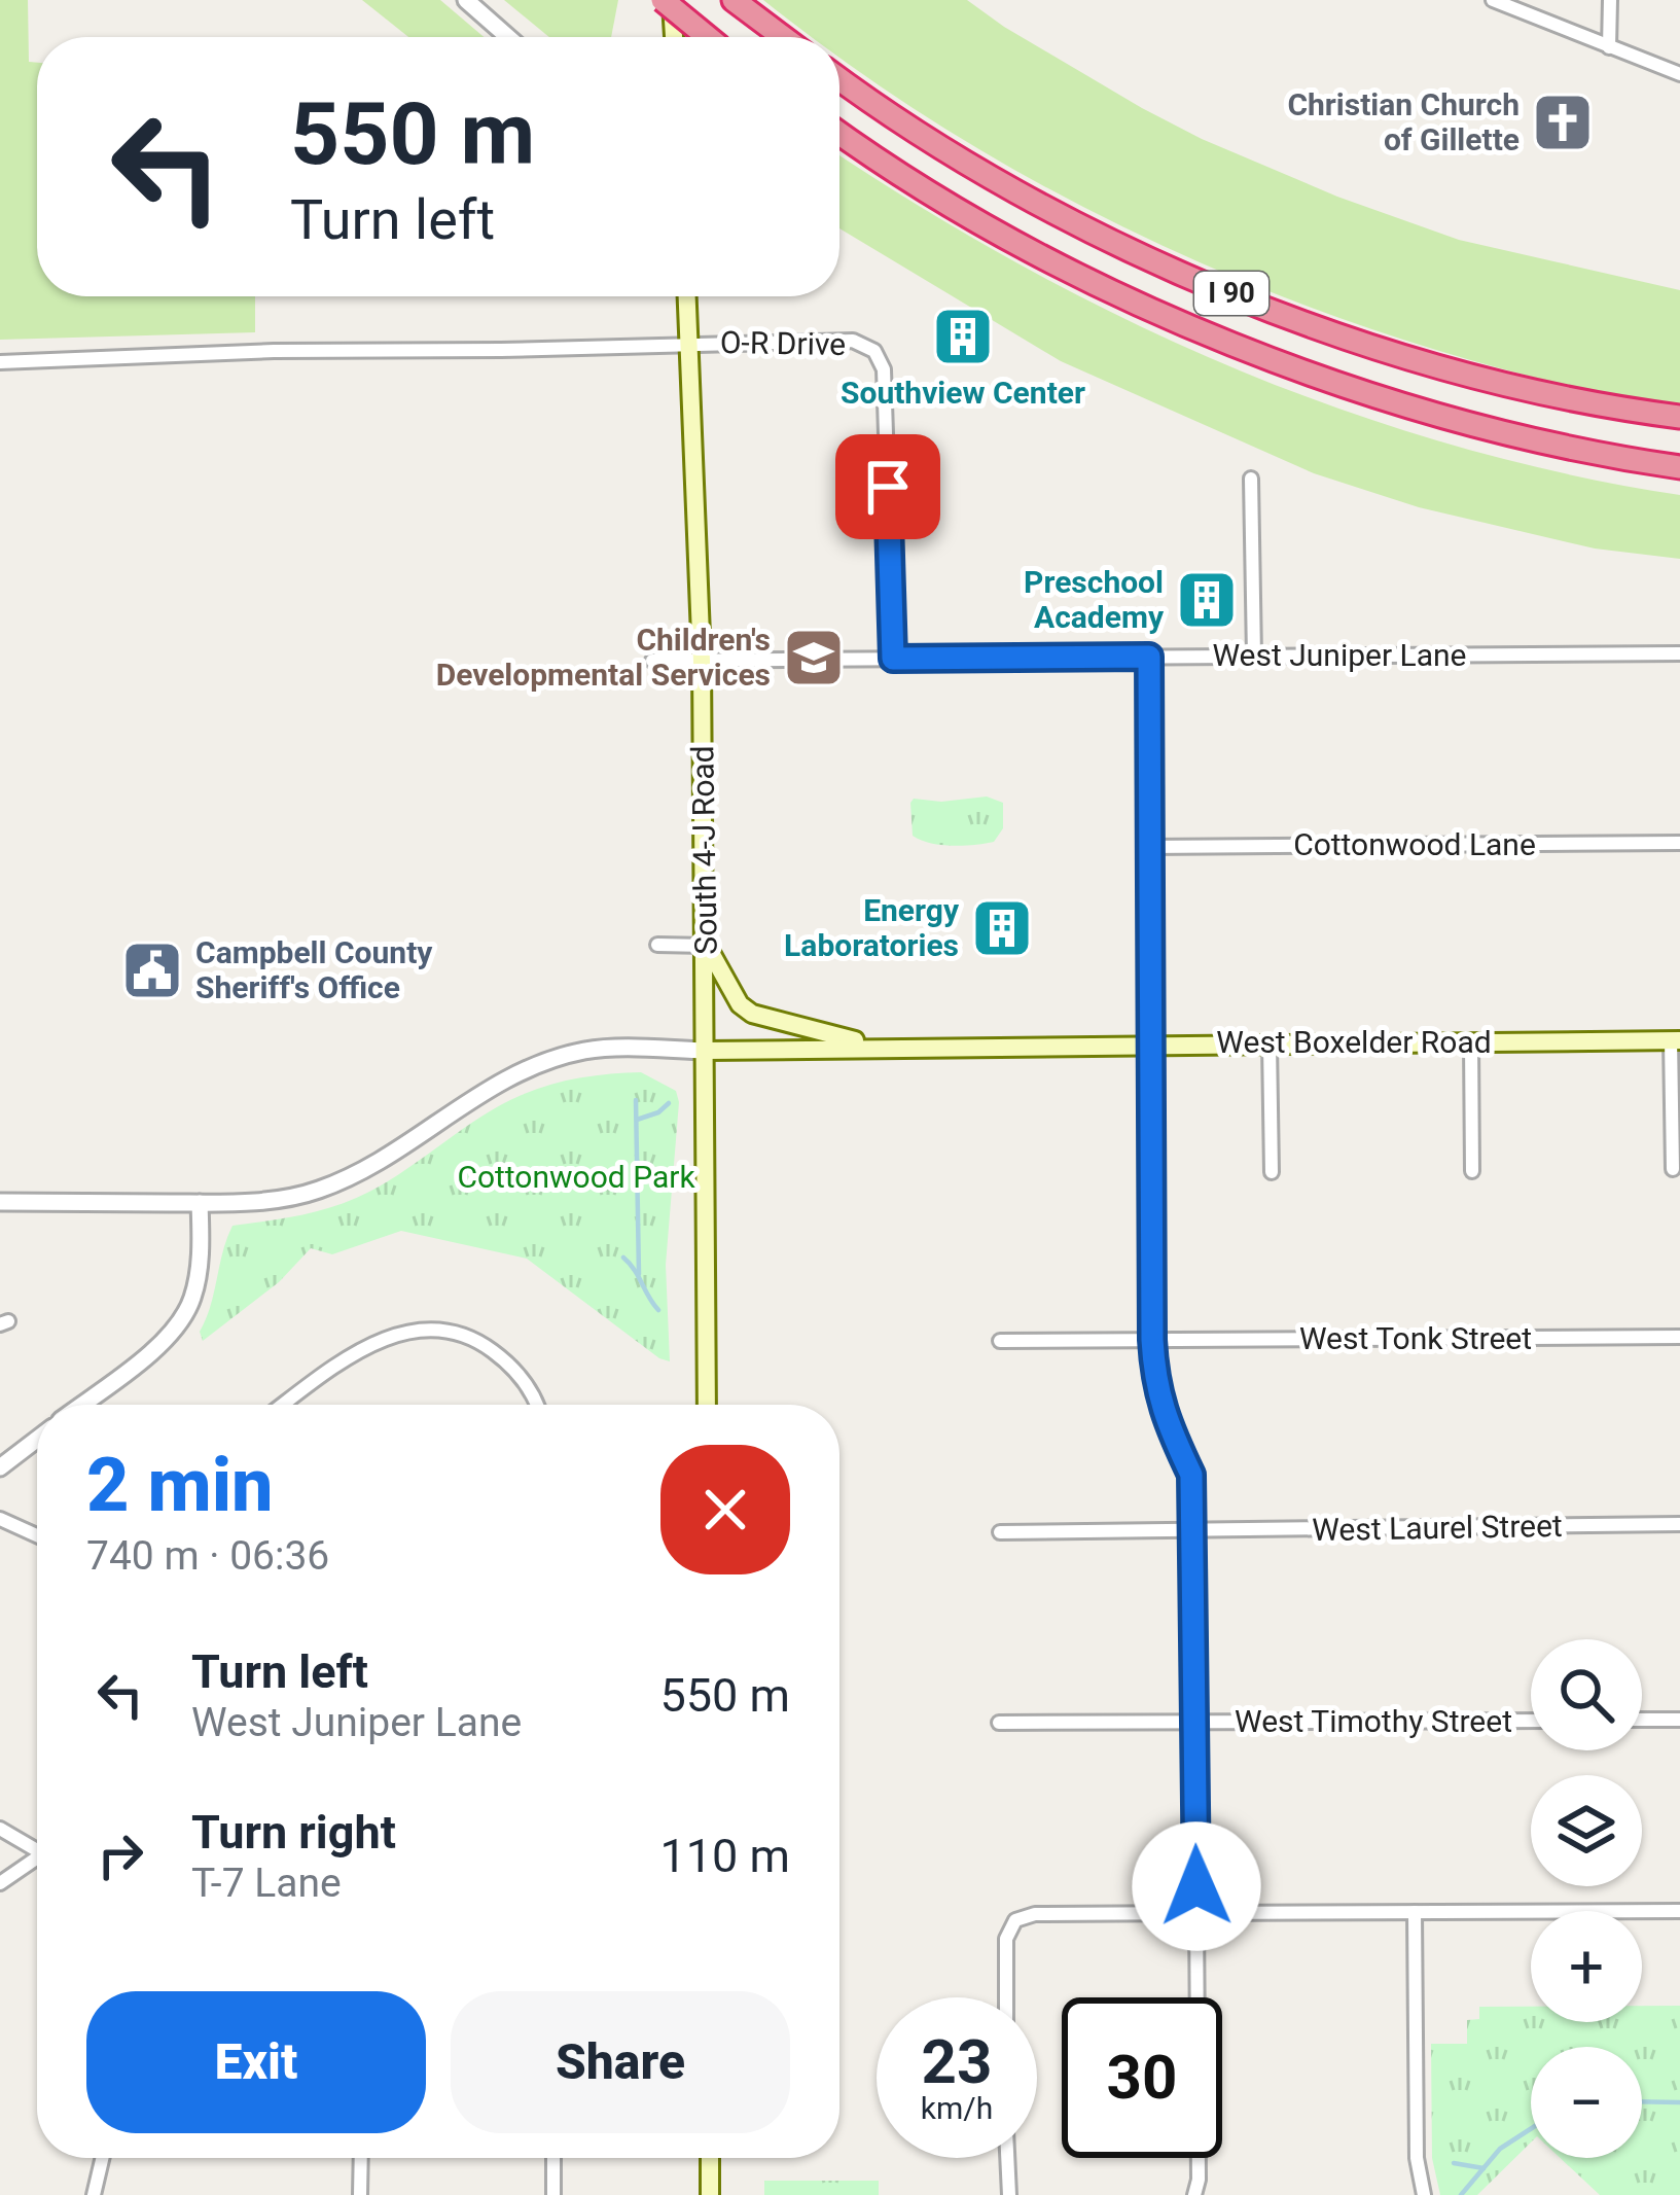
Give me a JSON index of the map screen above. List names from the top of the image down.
{
  "streets": {
    "highway": ["I 90"],
    "main road": ["South 4-J Road", "West Boxelder Road"],
    "street": [
      "O-R Drive",
      "West Juniper Lane",
      "Cottonwood Lane",
      "West Tonk Street",
      "West Laurel Street",
      "West Timothy Street"
    ]
  },
  "crossings": [
    ["O-R Drive", "West Juniper Lane"],
    ["O-R Drive", "South 4-J Road"],
    ["West Juniper Lane", "South 4-J Road"]
  ],
  "parks": ["Cottonwood Park"],
  "places": {
    "church": ["Christian Church of Gillette"],
    "building": ["Southview Center", "Preschool Academy", "Energy Laboratories"],
    "school or university": ["Children's Developmental Services"],
    "public building": ["Campbell County Sheriff's Office"]
  },
  "page": {
    "turn": ["550 m", "Turn left"],
    "heading": ["2 min", "740 m · 06:36"],
    "list": [
      {
        "name": "Turn left",
        "note": "West Juniper Lane",
        "value": "550 m"
      },
      {
        "name": "Turn right",
        "note": "T-7 Lane",
        "value": "110 m"
      }
    ],
    "map_buttons": ["+", "−"],
    "buttons": ["Exit", "Share"],
    "speed": "23 km/h",
    "limit": "30"
  }
}
